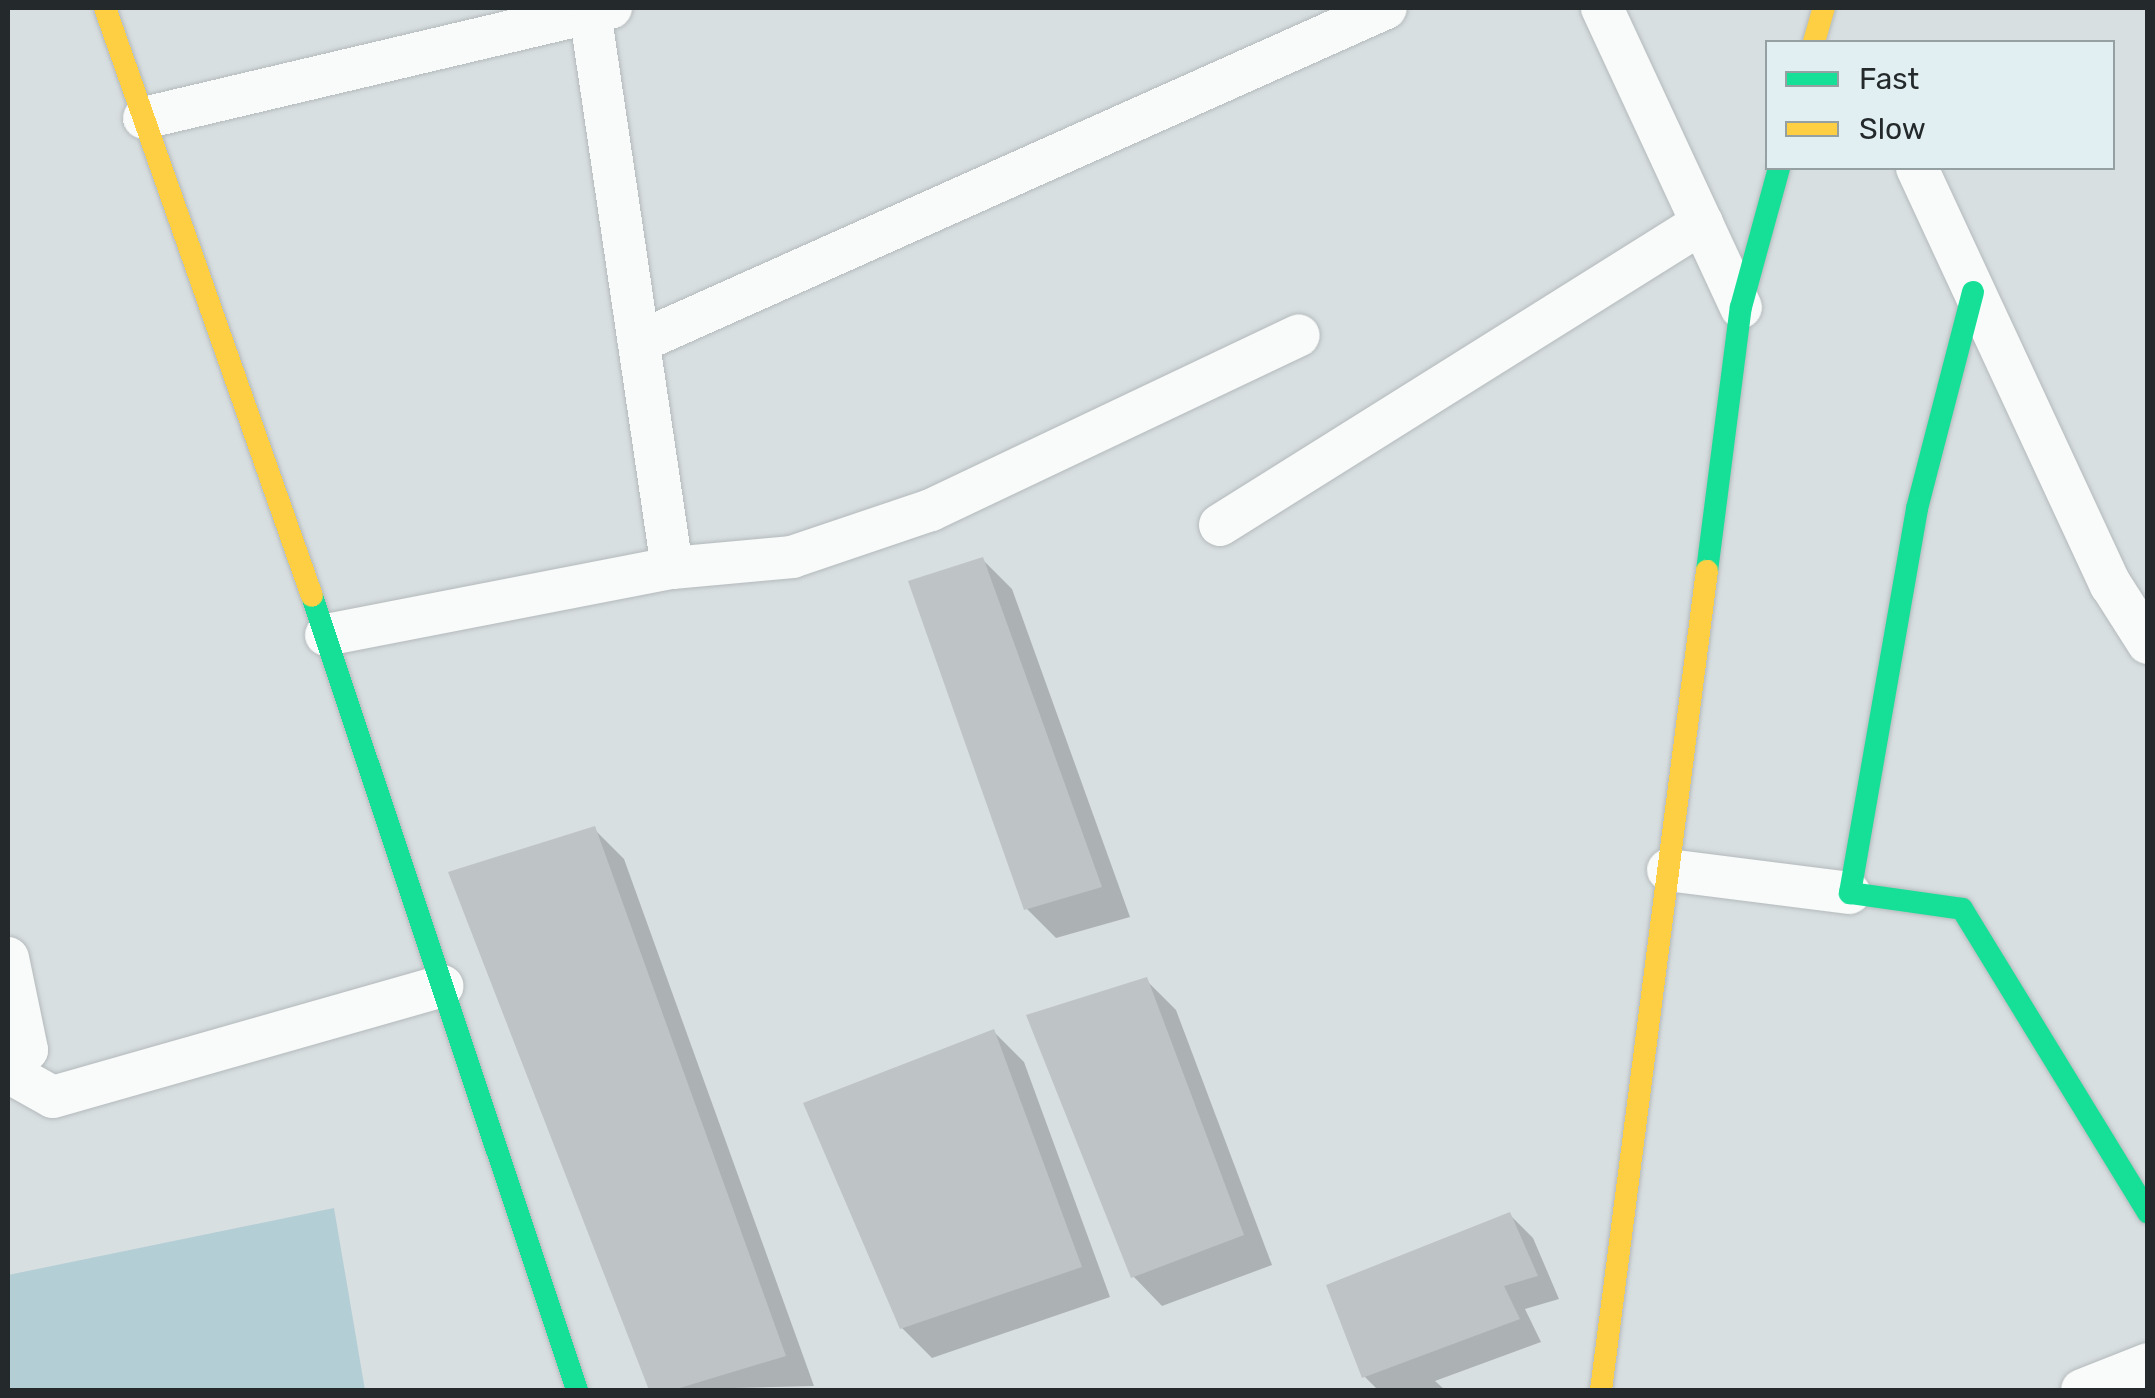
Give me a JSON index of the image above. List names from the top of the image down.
{
  "legend": ["Fast", "Slow"]
}
